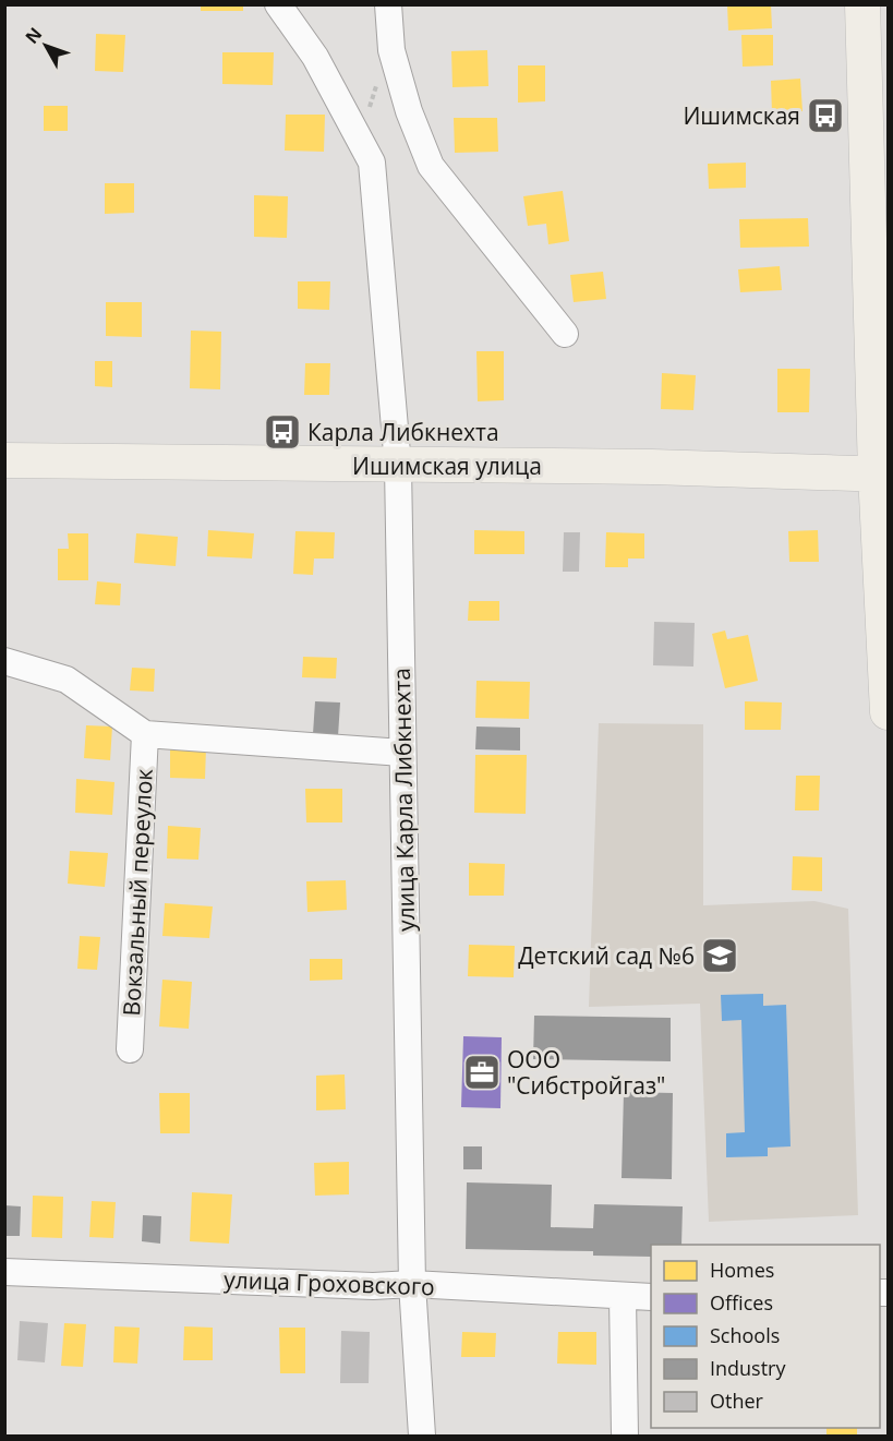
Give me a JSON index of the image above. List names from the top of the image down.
{
  "streets": {
    "main road": ["Ишимская улица"],
    "street": ["улица Карла Либкнехта", "Вокзальный переулок", "улица Гроховского"]
  },
  "crossings": [
    ["Ишимская улица", "улица Карла Либкнехта"],
    ["улица Карла Либкнехта", "Вокзальный переулок"],
    ["улица Карла Либкнехта", "улица Гроховского"]
  ],
  "places": {
    "bus stop": ["Ишимская", "Карла Либкнехта"],
    "school or university": ["Детский сад №6"],
    "office": ["ООО \"Сибстройгаз\""]
  },
  "legend": [
    "Homes",
    "Offices",
    "Schools",
    "Industry",
    "Other"
  ],
  "north": "top left"
}
